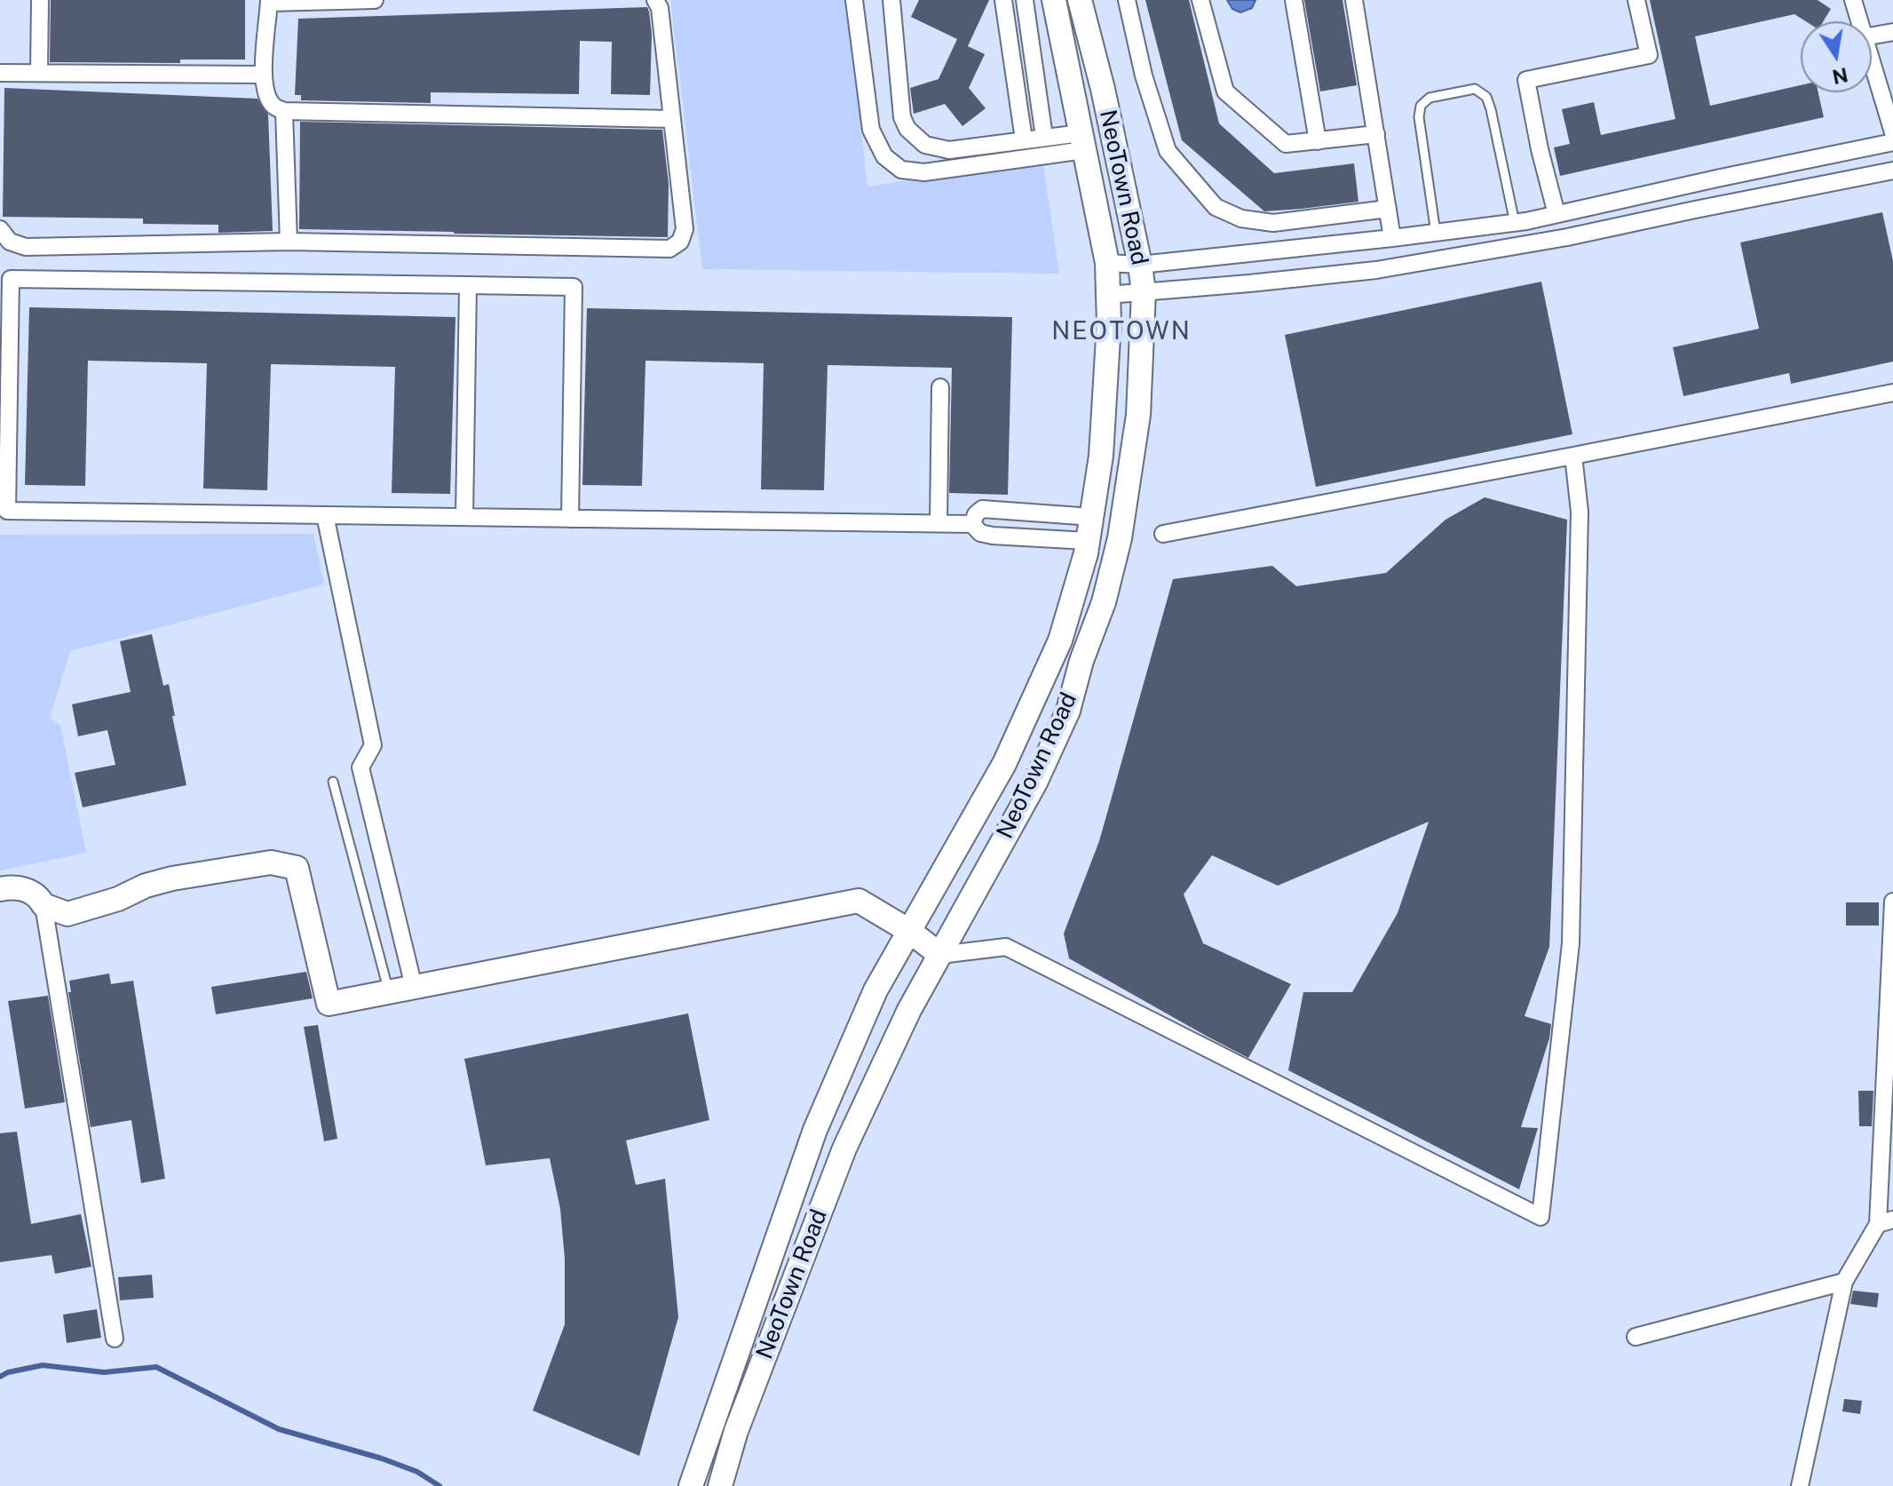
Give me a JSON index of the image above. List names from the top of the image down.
{
  "streets": {
    "street": ["NeoTown Road"]
  },
  "districts": ["NEOTOWN"],
  "north": "bottom"
}
